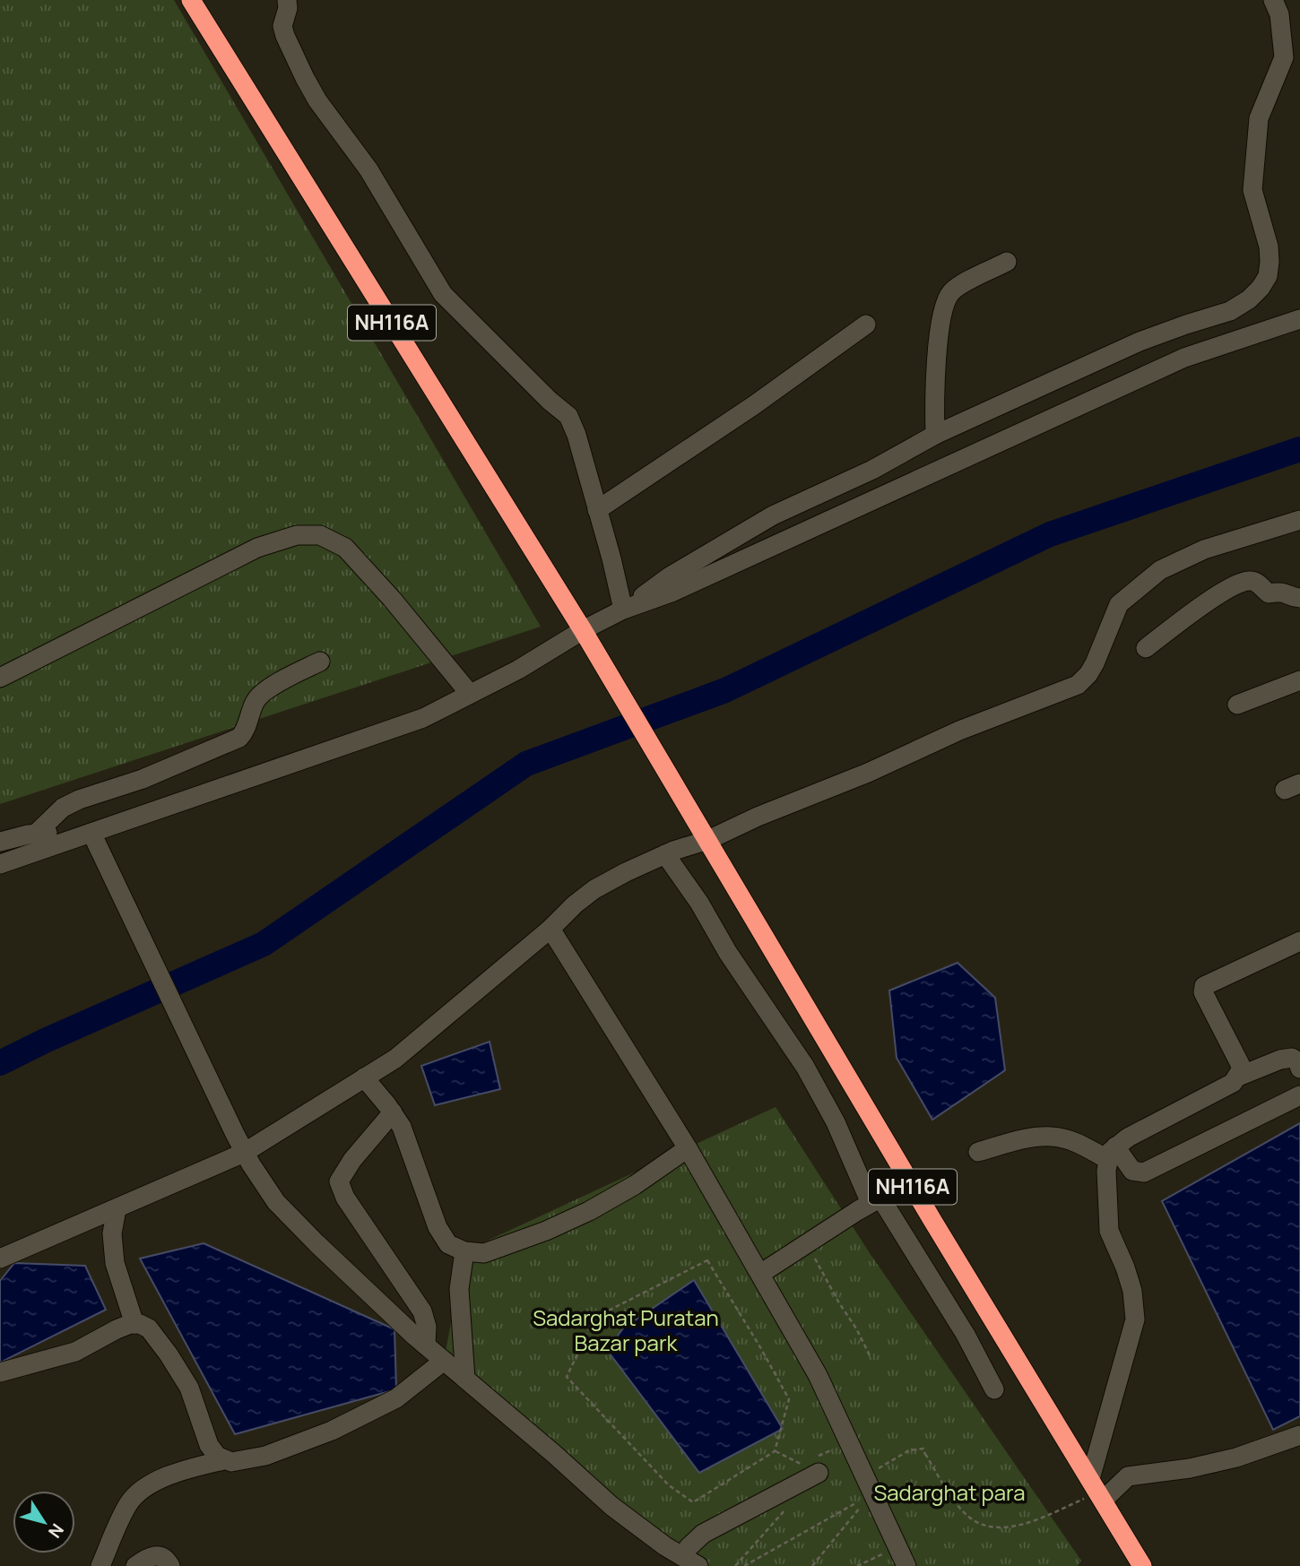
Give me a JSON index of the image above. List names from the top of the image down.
{
  "streets": {
    "highway": ["NH116A"]
  },
  "parks": ["Sadarghat Puratan Bazar park", "Sadarghat para"],
  "north": "bottom right"
}
